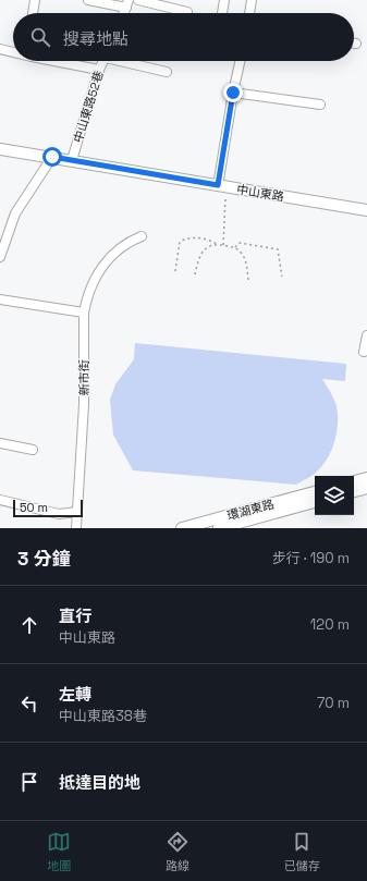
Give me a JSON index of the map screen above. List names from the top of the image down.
{
  "streets": {
    "street": [
      "中山東路52巷",
      "中山東路",
      "新市街",
      "環湖東路"
    ]
  },
  "crossings": [
    ["中山東路52巷", "中山東路"]
  ],
  "scale_bar": "50 m",
  "page": {
    "search": "搜尋地點",
    "scale": "50 m",
    "heading": ["3 分鐘", "步行 · 190 m"],
    "list": [
      ["直行", "中山東路", "120 m"],
      ["左轉", "中山東路38巷", "70 m"],
      "抵達目的地"
    ],
    "nav": ["地圖", "路線", "已儲存"]
  }
}
